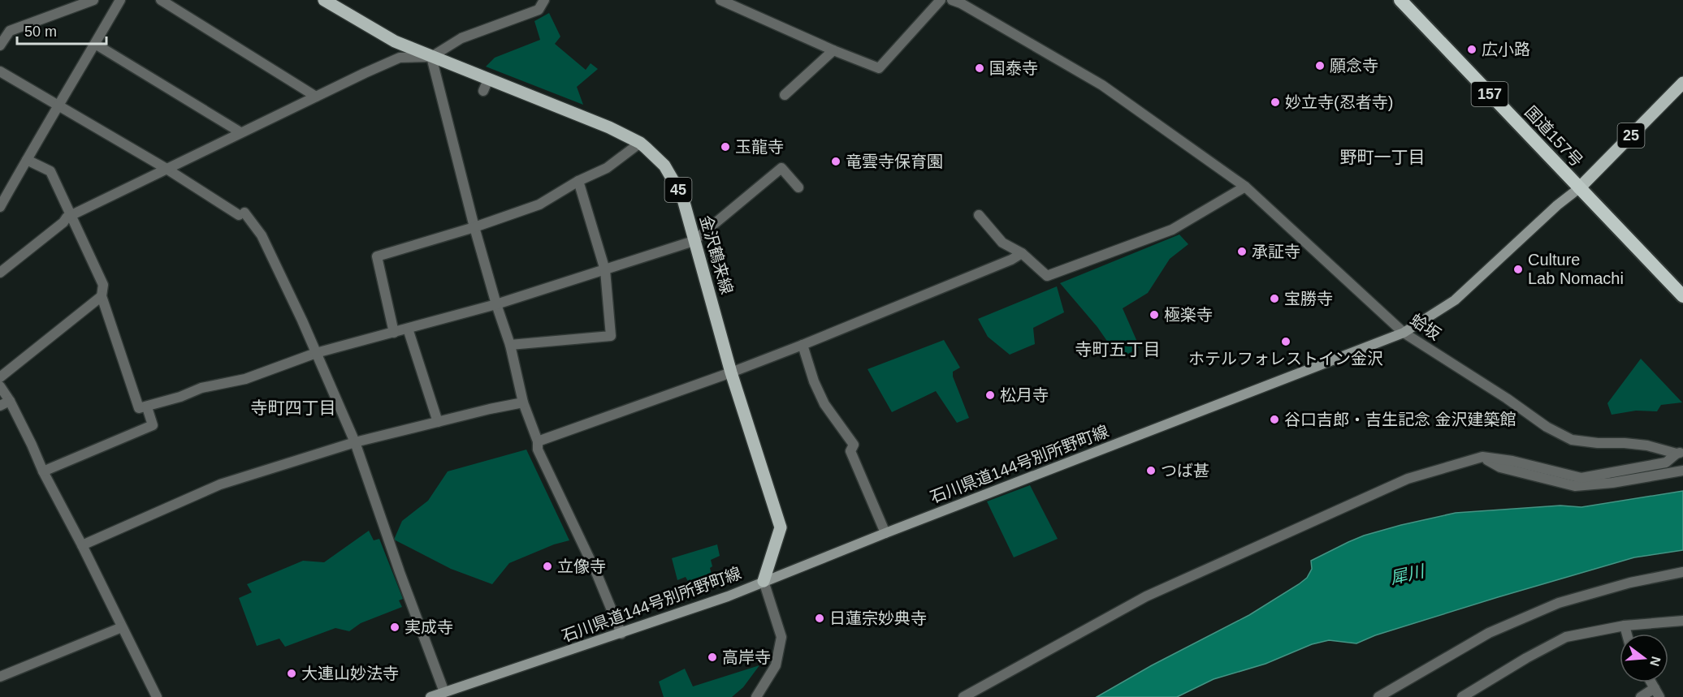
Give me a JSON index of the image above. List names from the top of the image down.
{
  "streets": {
    "highway": ["157", "国道157号"],
    "main road": [
      "25",
      "45",
      "金沢鶴来線",
      "石川県道144号別所野町線"
    ],
    "street": ["蛤坂"]
  },
  "crossings": [
    ["25", "国道157号"],
    ["25", "石川県道144号別所野町線"],
    ["国道157号", "石川県道144号別所野町線"],
    ["金沢鶴来線", "石川県道144号別所野町線"],
    ["蛤坂", "石川県道144号別所野町線"]
  ],
  "districts": ["野町一丁目", "寺町五丁目", "寺町四丁目"],
  "water": ["犀川"],
  "places": [
    "広小路",
    "願念寺",
    "国泰寺",
    "妙立寺(忍者寺)",
    "玉龍寺",
    "竜雲寺保育園",
    "承証寺",
    "Culture Lab Nomachi",
    "宝勝寺",
    "極楽寺",
    "ホテルフォレストイン金沢",
    "松月寺",
    "谷口吉郎・吉生記念 金沢建築館",
    "つば甚",
    "立像寺",
    "日蓮宗妙典寺",
    "実成寺",
    "高岸寺",
    "大連山妙法寺"
  ],
  "scale_bar": "50 m",
  "north": "right"
}
